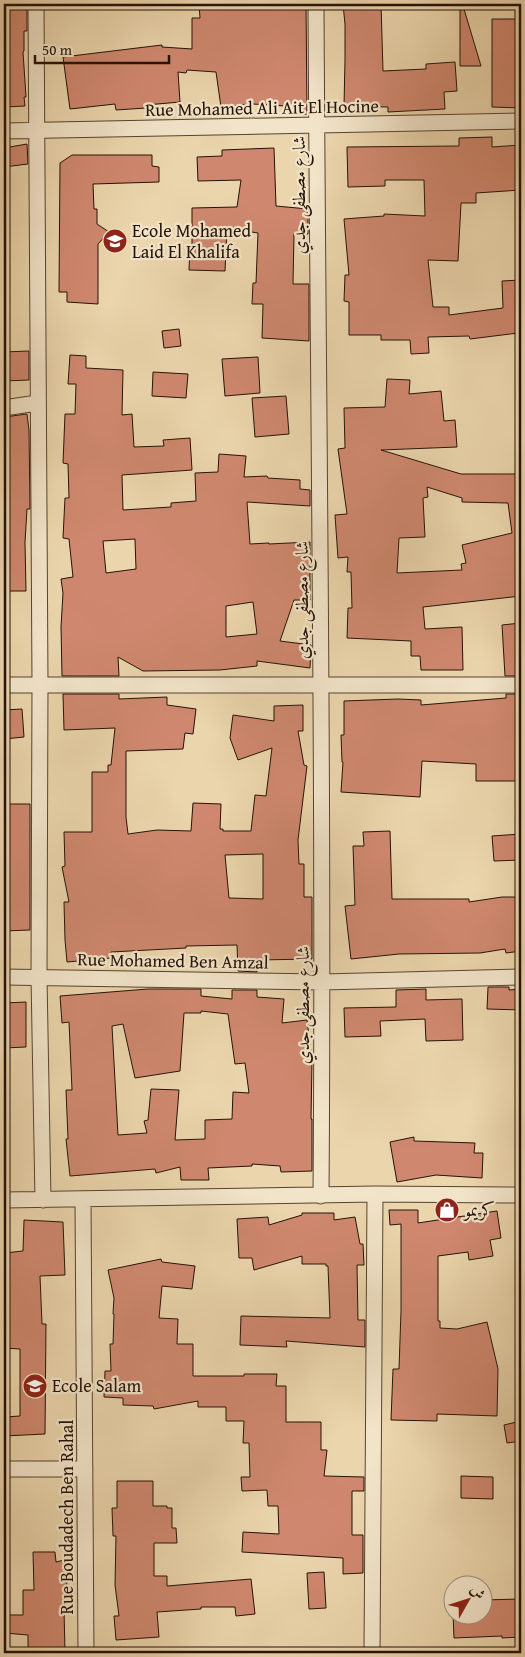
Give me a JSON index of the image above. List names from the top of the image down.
{
  "streets": {
    "street": [
      "Rue Mohamed Ali Ait El Hocine",
      "شارع مصطفى جدي",
      "Rue Mohamed Ben Amzal",
      "Rue Boudadech Ben Rahal"
    ]
  },
  "crossings": [
    ["Rue Mohamed Ali Ait El Hocine", "شارع مصطفى جدي"],
    ["شارع مصطفى جدي", "Rue Mohamed Ben Amzal"]
  ],
  "places": {
    "school or university": ["Ecole Mohamed Laid El Khalifa", "Ecole Salam"],
    "shop": ["كريمو"]
  },
  "scale_bar": "50 m",
  "north": "top right"
}
